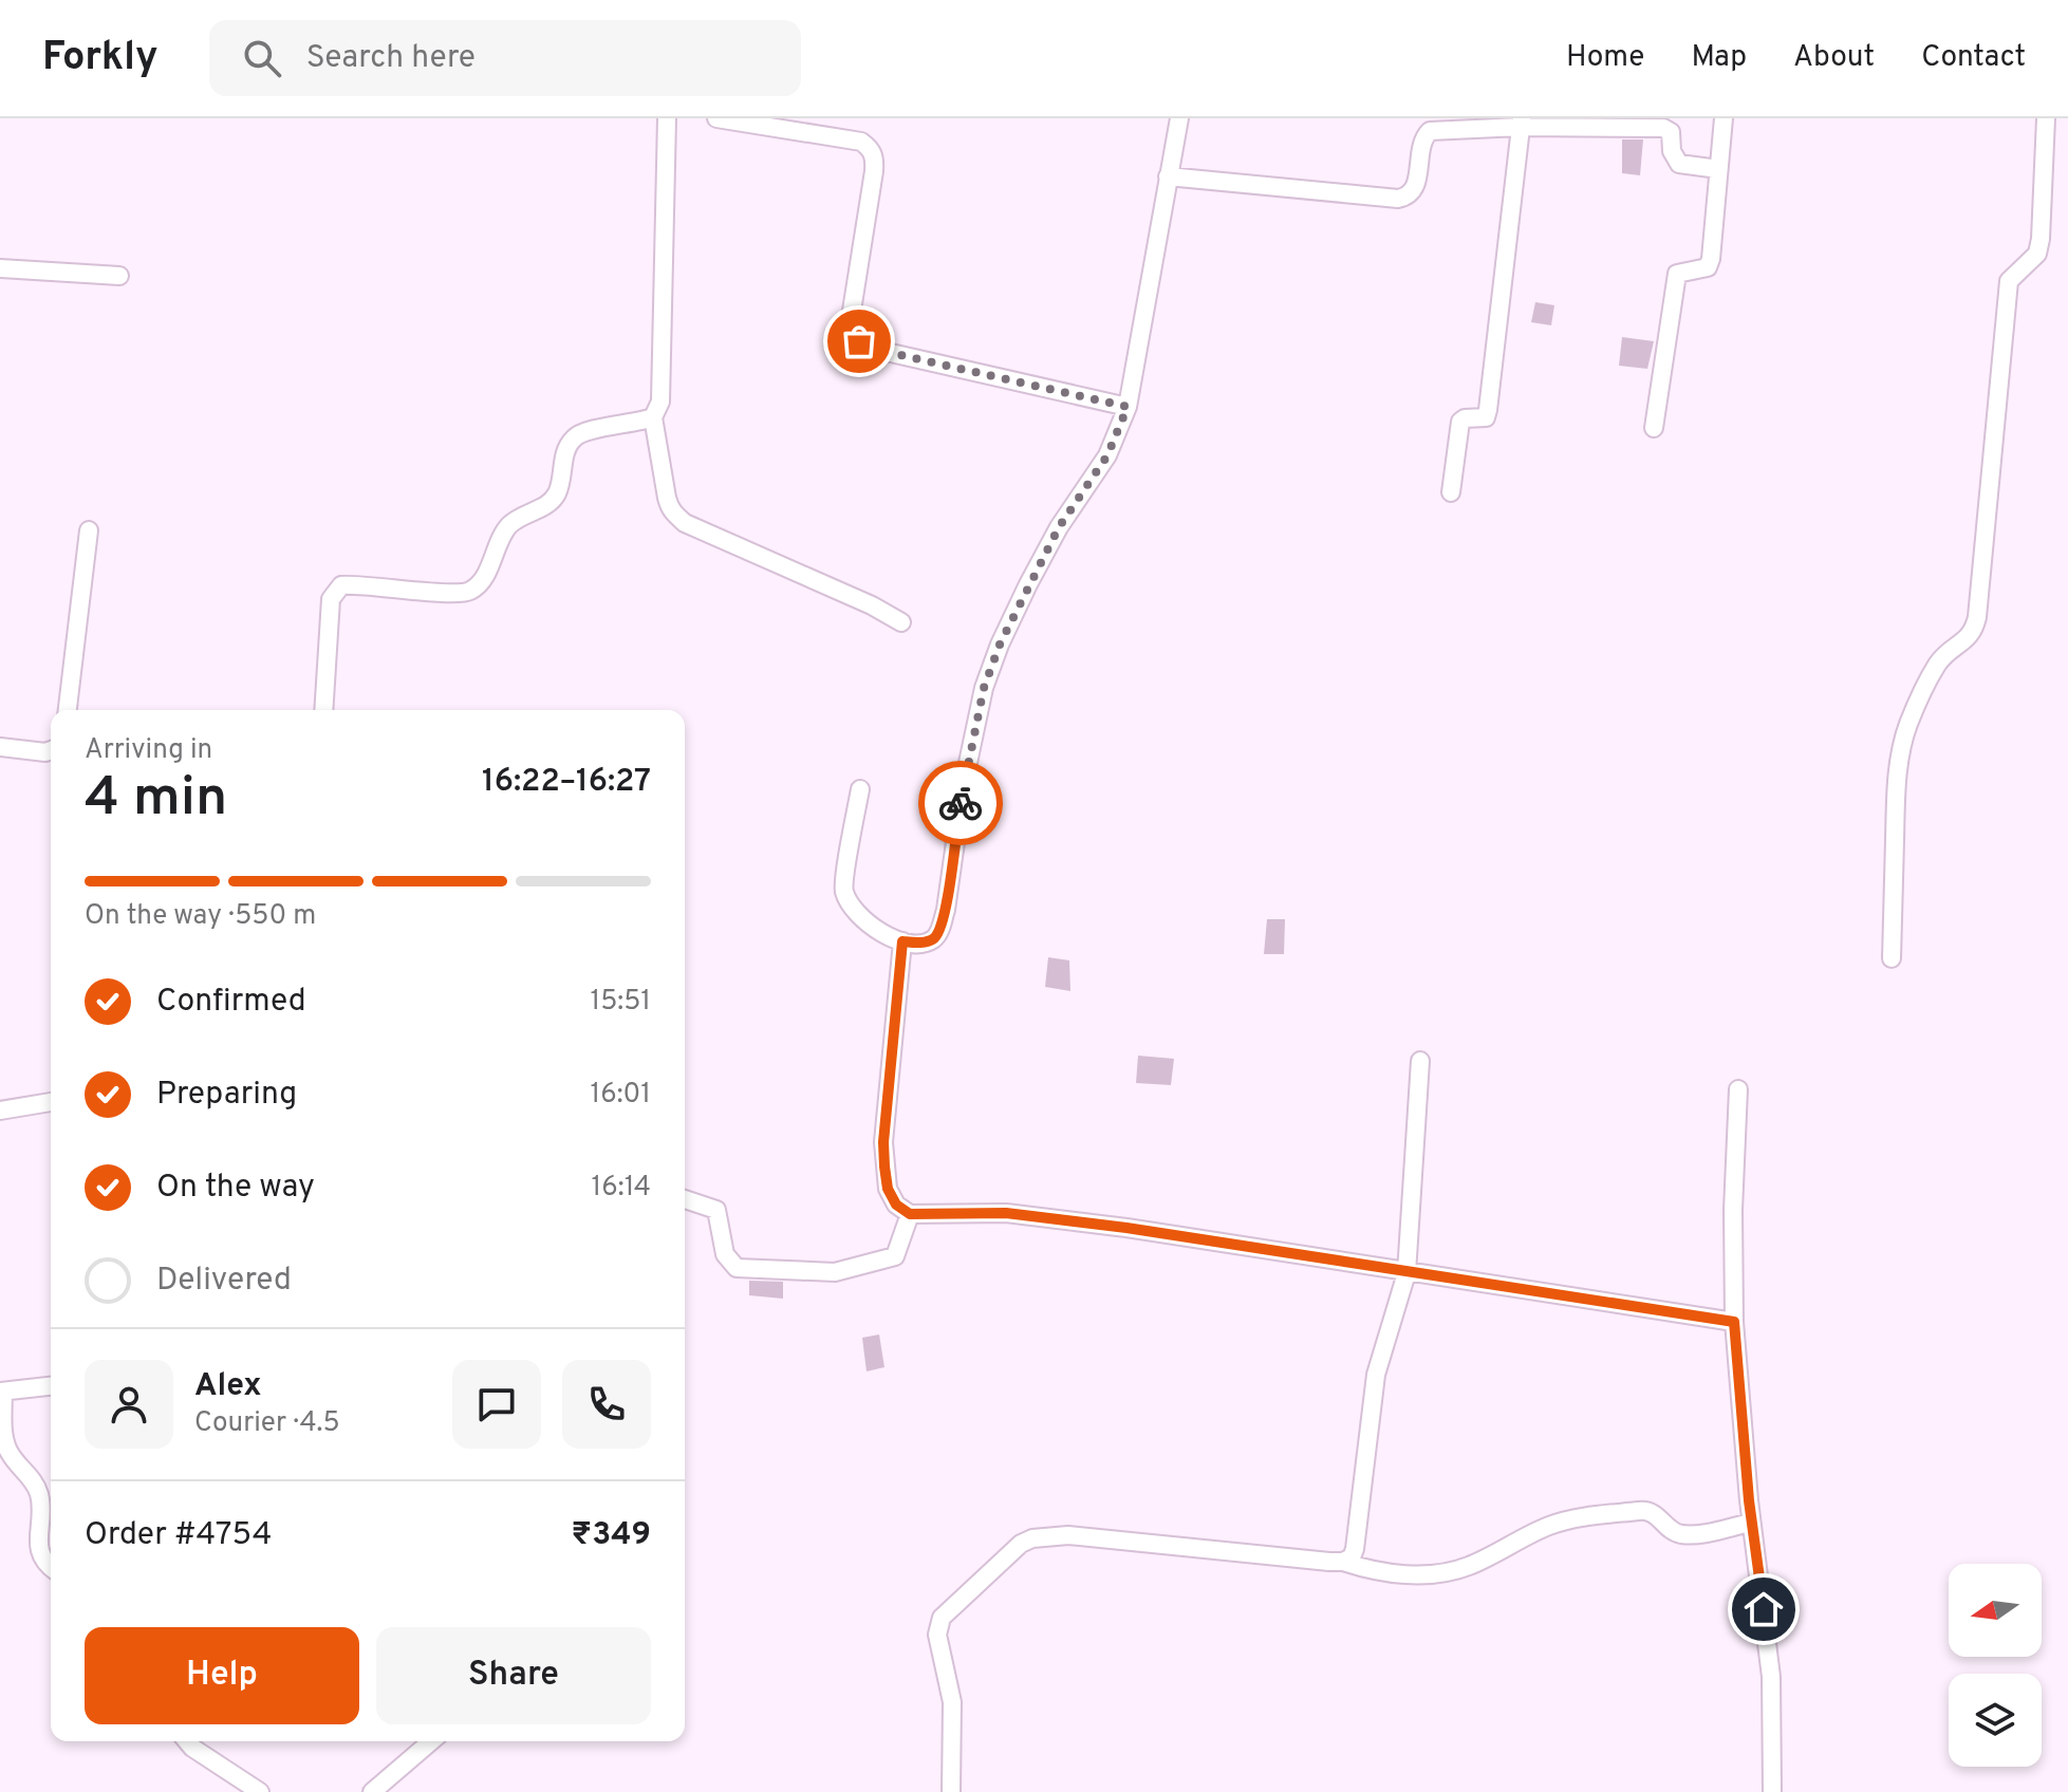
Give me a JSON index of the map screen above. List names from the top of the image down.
{
  "north": "left",
  "page": {
    "header": "Forkly",
    "search": "Search here",
    "nav": [
      "Home",
      "Map",
      "About",
      "Contact"
    ],
    "heading": ["4 min", "Arriving in", "16:22–16:27"],
    "panel": [
      "Alex",
      "Courier · 4.5",
      "Order #4754",
      "₹349"
    ],
    "bar": "On the way · 550 m",
    "list": [
      ["Confirmed", "15:51"],
      ["Preparing", "16:01"],
      ["On the way", "16:14"],
      "Delivered"
    ],
    "buttons": ["Help", "Share"]
  }
}
